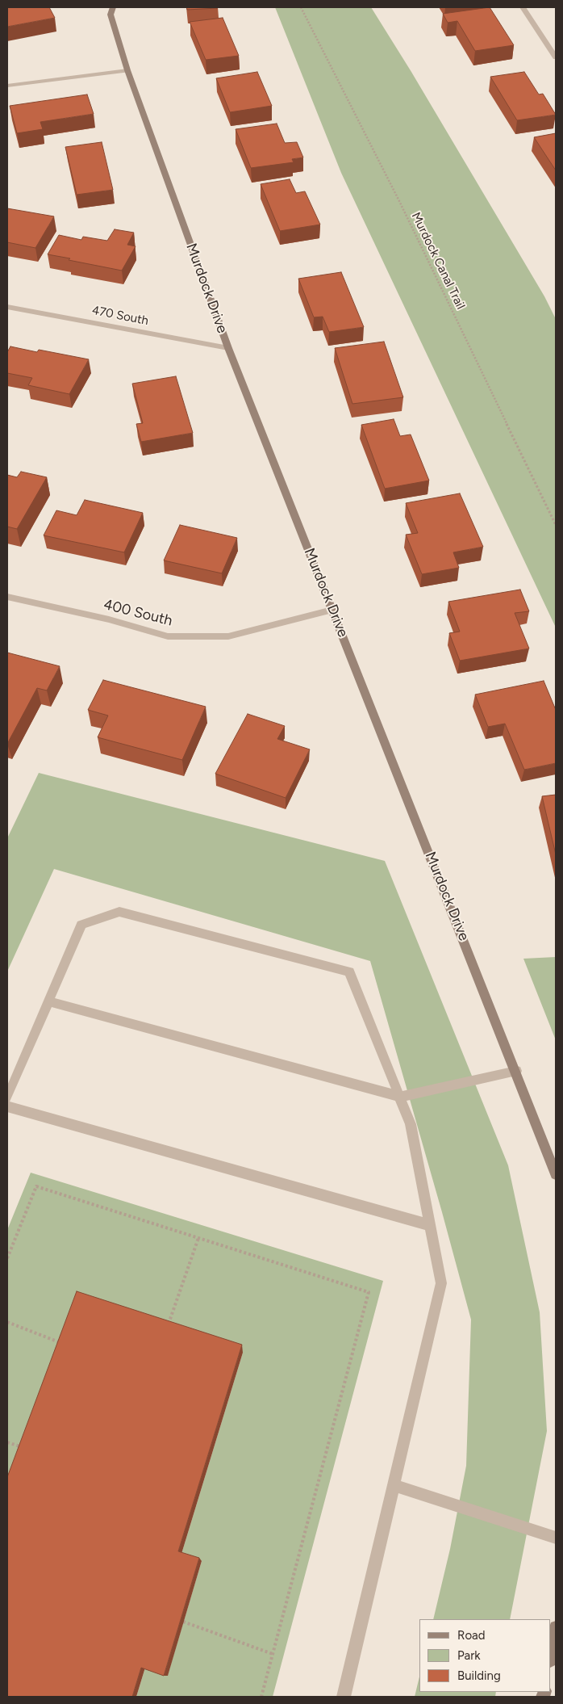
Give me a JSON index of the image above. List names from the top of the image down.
{
  "streets": {
    "street": ["Murdock Drive", "470 South", "400 South"],
    "path": ["Murdock Canal Trail"]
  },
  "crossings": [
    ["Murdock Drive", "470 South"],
    ["Murdock Drive", "400 South"]
  ],
  "legend": ["Road", "Park", "Building"]
}
